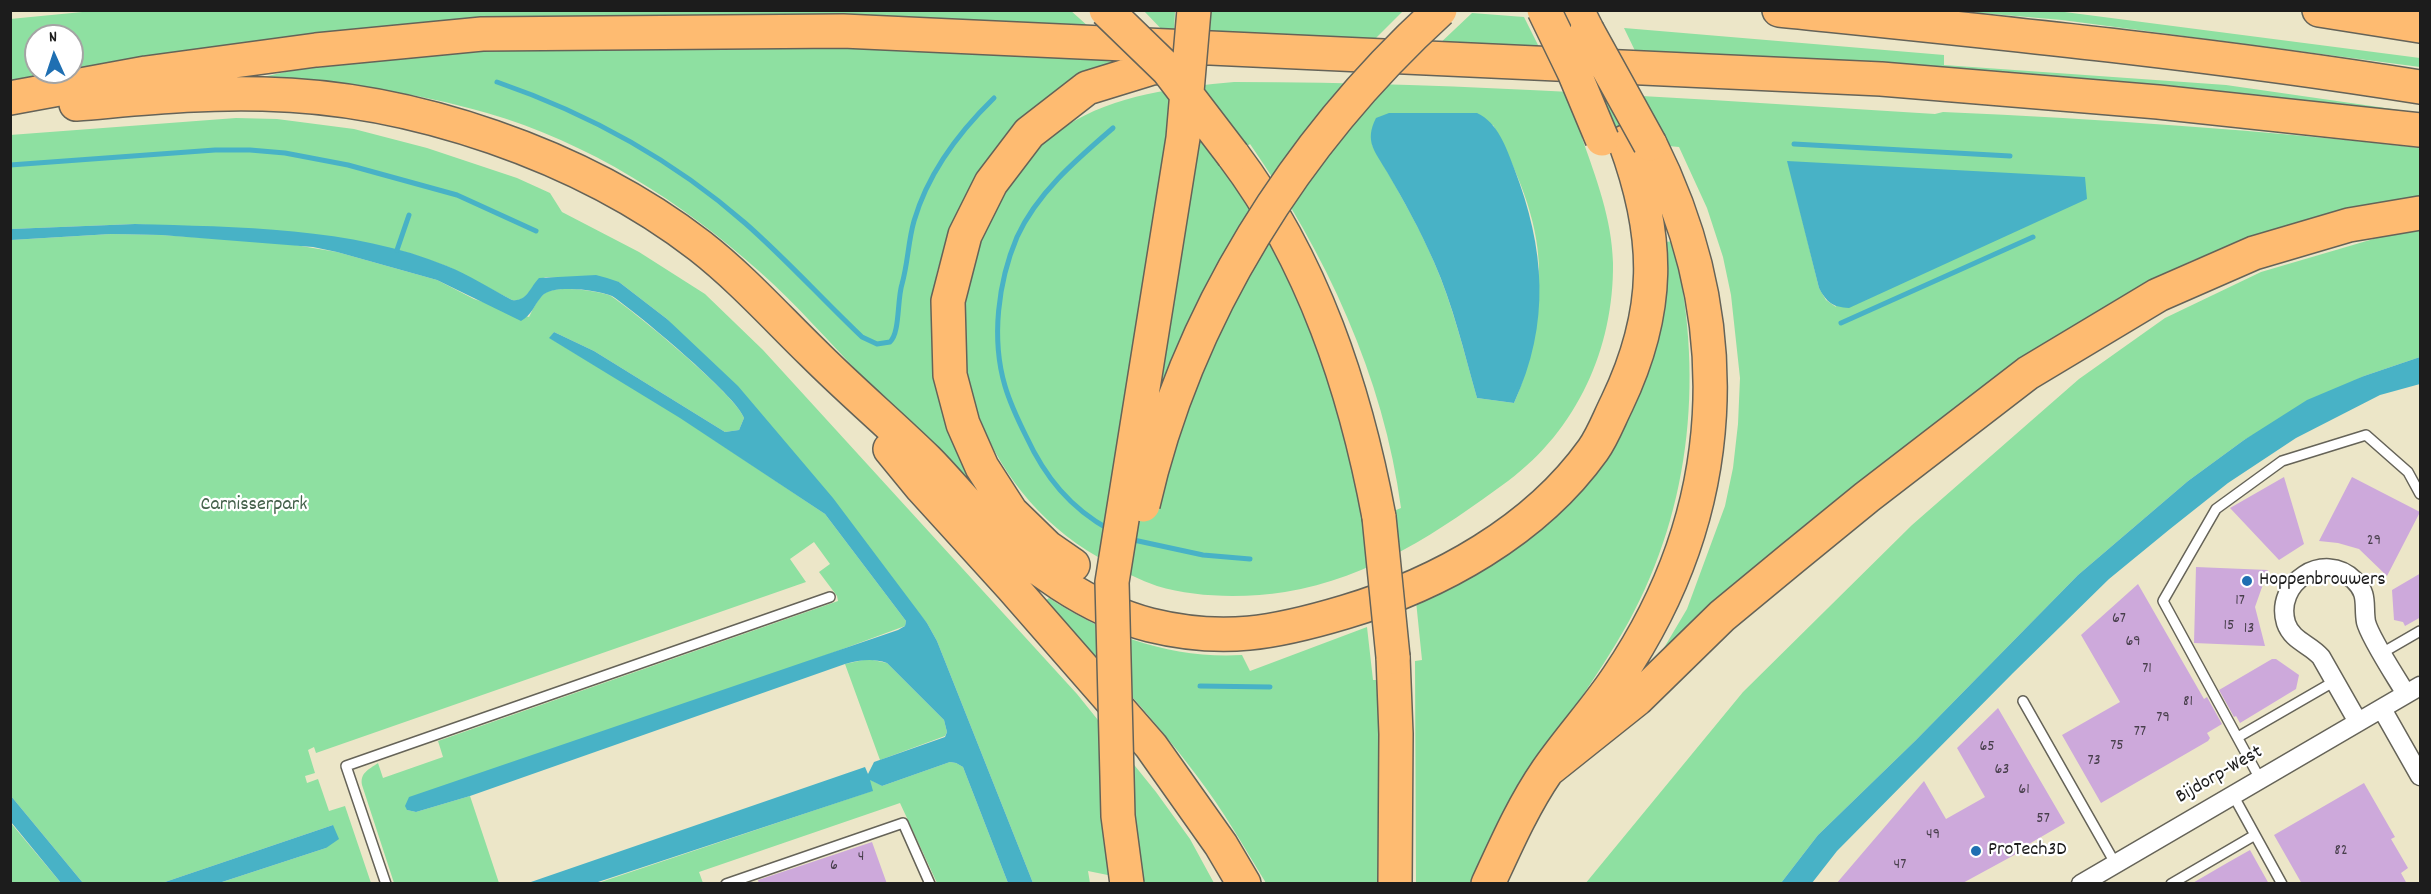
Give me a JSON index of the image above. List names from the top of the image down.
{
  "streets": {
    "street": ["Bijdorp-West"]
  },
  "parks": ["Carnisserpark"],
  "places": ["Hoppenbrouwers", "ProTech3D"],
  "house_numbers": [
    "29",
    "17",
    "67",
    "15",
    "13",
    "69",
    "71",
    "81",
    "79",
    "77",
    "75",
    "65",
    "73",
    "63",
    "61",
    "57",
    "49",
    "82",
    "4",
    "47",
    "6"
  ],
  "north": "top"
}
